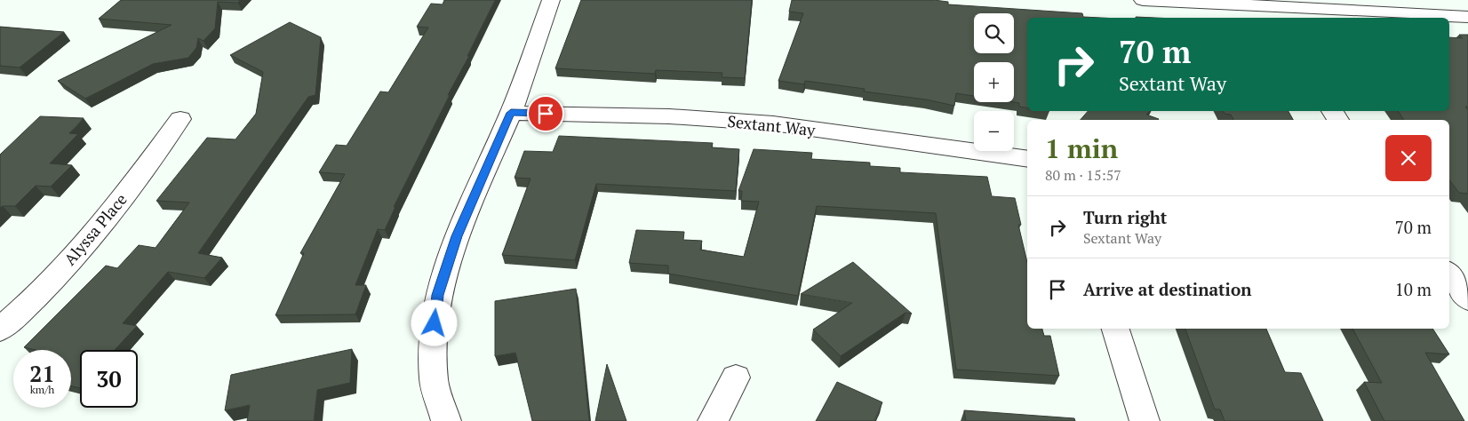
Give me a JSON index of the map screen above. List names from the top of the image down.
{
  "streets": {
    "street": ["Sextant Way", "Alyssa Place"]
  },
  "page": {
    "map_buttons": ["+", "−"],
    "turn": ["70 m", "Sextant Way"],
    "heading": ["1 min", "80 m · 15:57"],
    "list": [
      {
        "name": "Turn right",
        "note": "Sextant Way",
        "value": "70 m"
      },
      {
        "name": "Arrive at destination",
        "value": "10 m"
      }
    ],
    "speed": "21 km/h",
    "limit": "30"
  }
}
